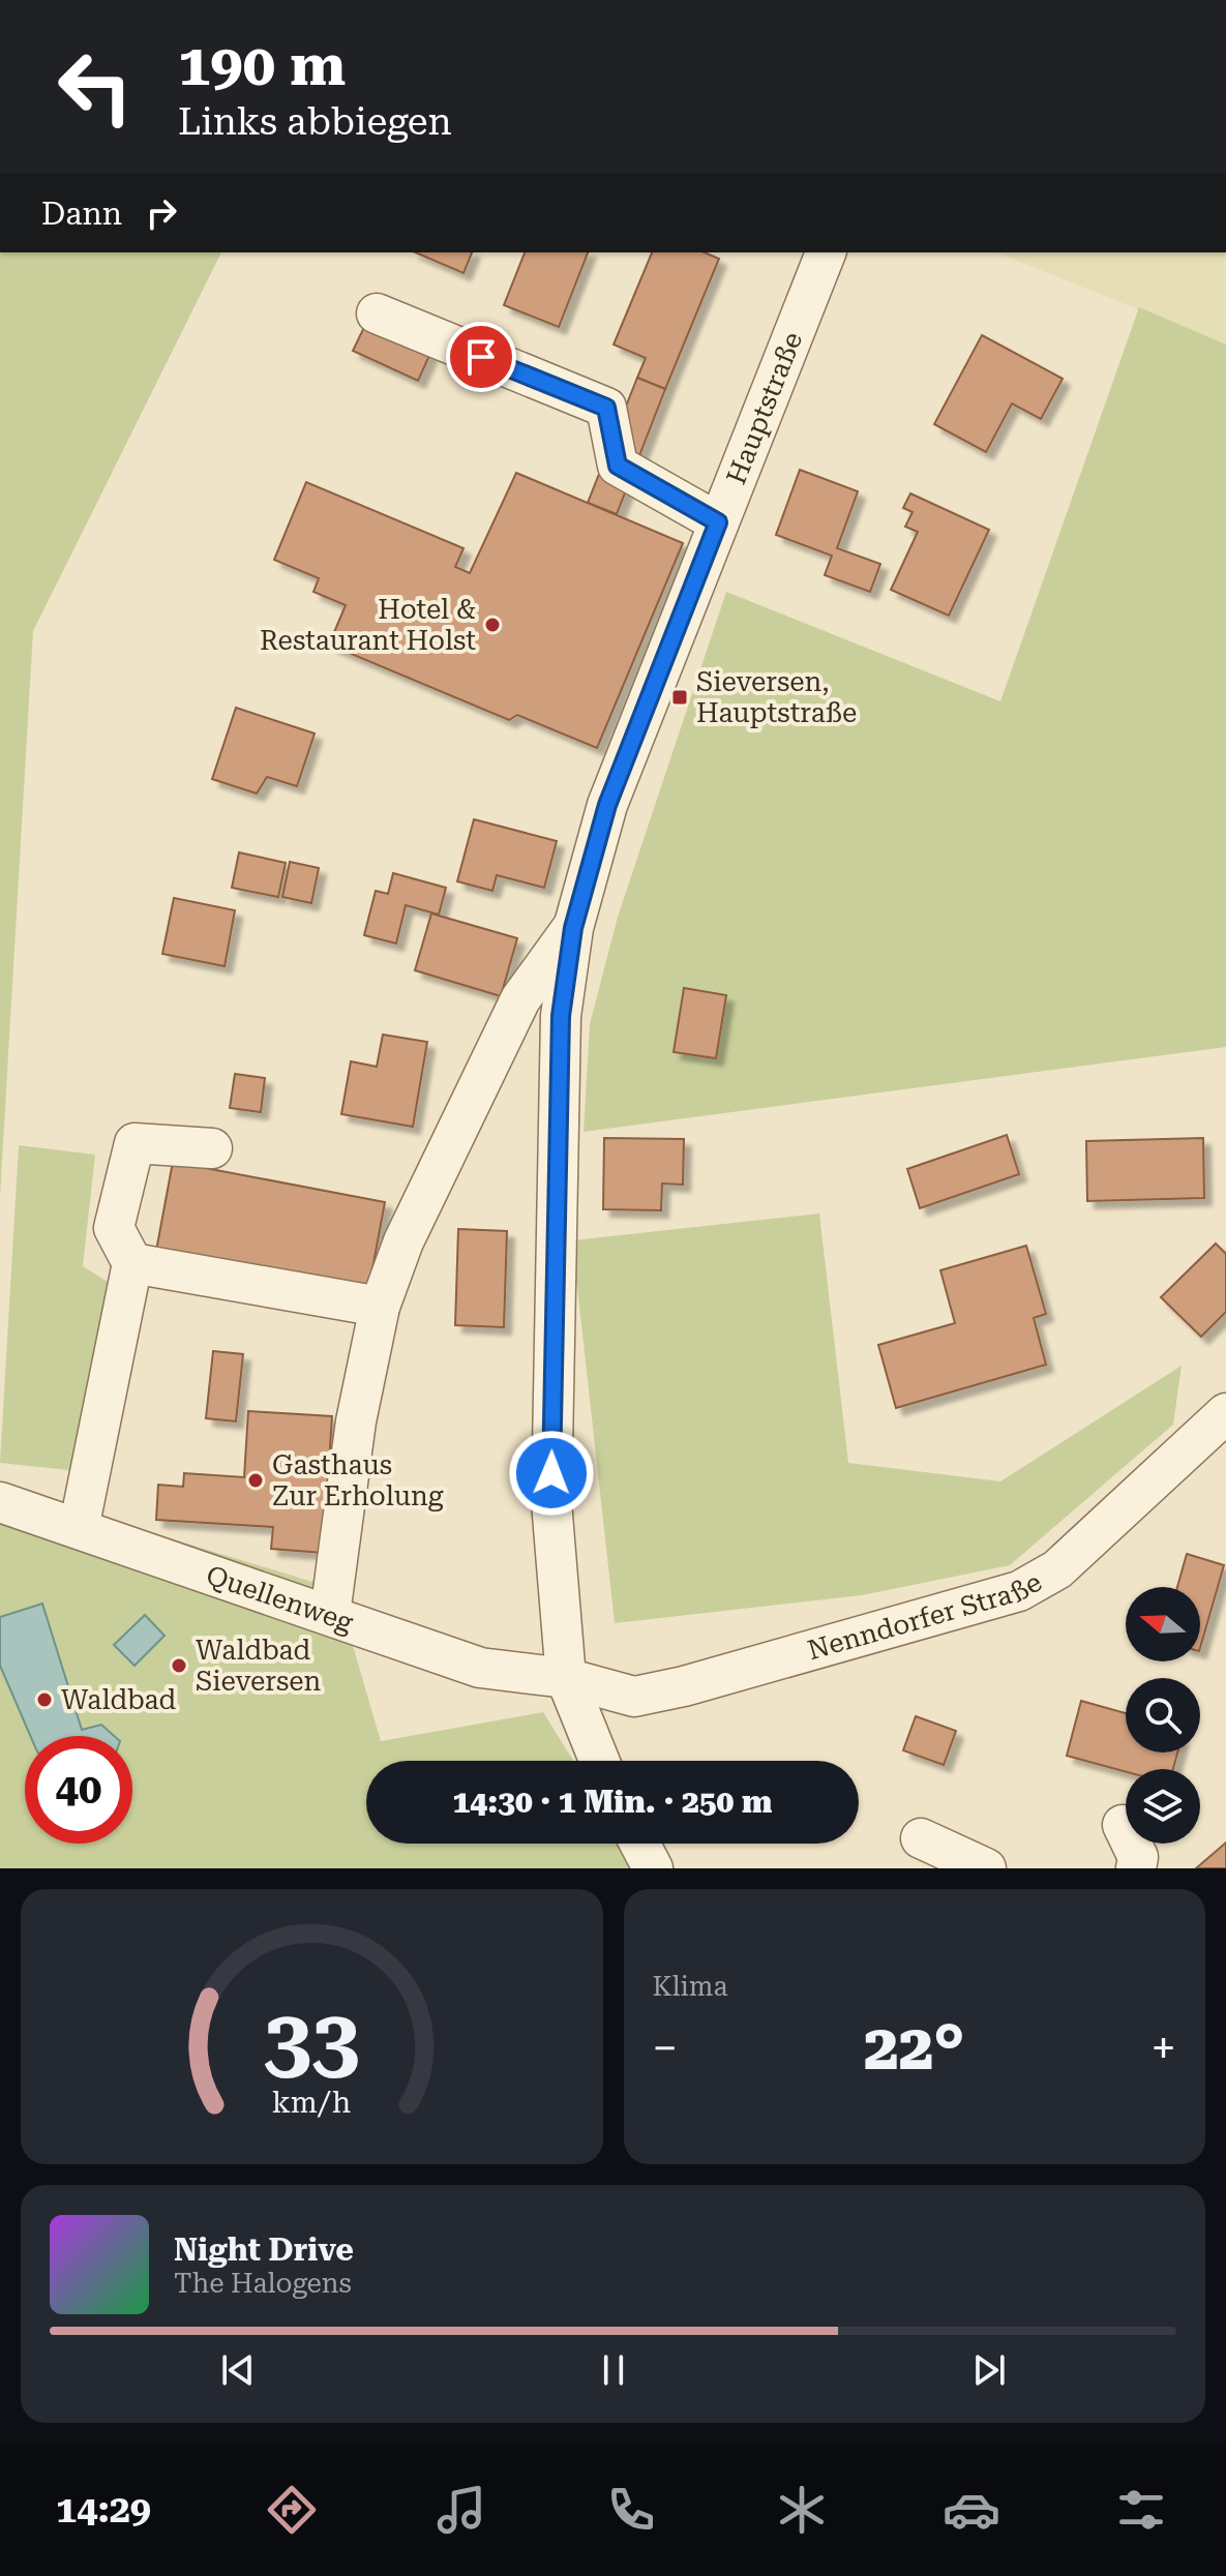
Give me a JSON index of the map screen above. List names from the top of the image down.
{
  "streets": {
    "street": ["Hauptstraße", "Quellenweg", "Nenndorfer Straße"]
  },
  "crossings": [
    ["Hauptstraße", "Quellenweg"],
    ["Hauptstraße", "Nenndorfer Straße"],
    ["Quellenweg", "Nenndorfer Straße"]
  ],
  "places": {
    "other": [
      "Hotel & Restaurant Holst",
      "Gasthaus Zur Erholung",
      "Waldbad Sieversen",
      "Waldbad"
    ],
    "transit": ["Sieversen, Hauptstraße"]
  },
  "north": "left",
  "page": {
    "turn": ["190 m", "Links abbiegen"],
    "then": "Dann",
    "limit": "40",
    "trip": "14:30 · 1 Min. · 250 m",
    "tile": "Klima",
    "heat": ["−", "22°", "+"],
    "song": ["Night Drive", "The Halogens"],
    "tabs": "14:29",
    "gauge": ["33", "km/h"]
  }
}
